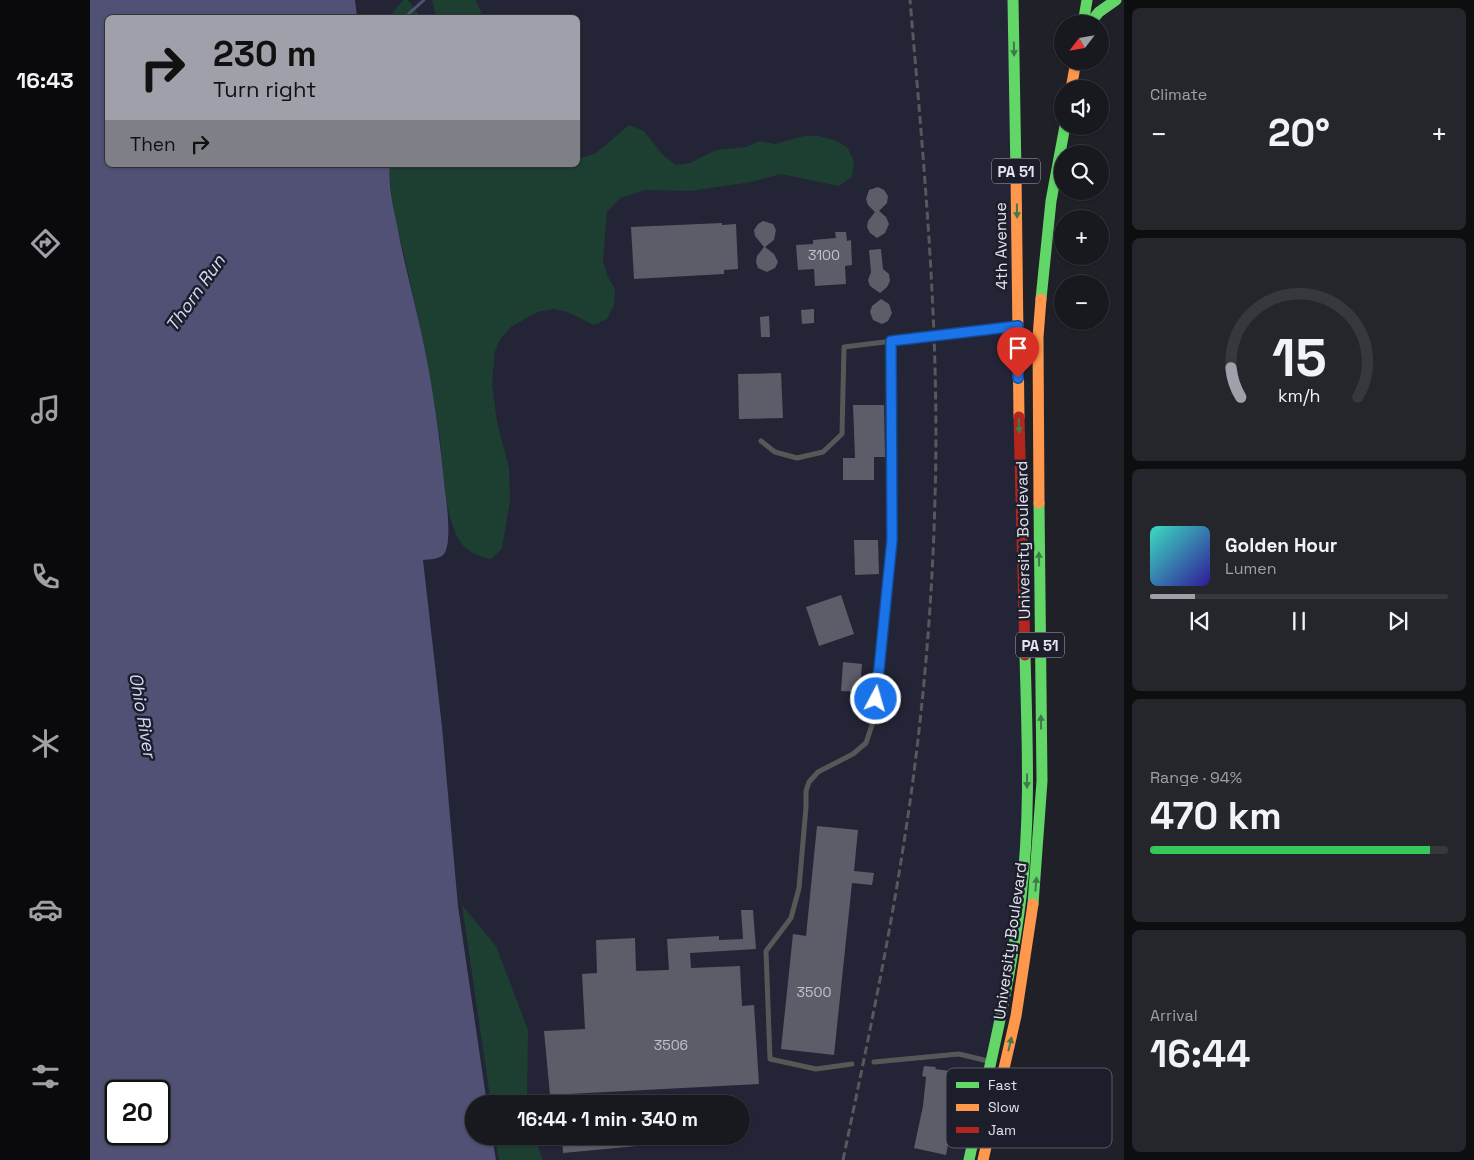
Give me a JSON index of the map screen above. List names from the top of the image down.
{
  "streets": {
    "main road": ["PA 51", "4th Avenue", "University Boulevard"]
  },
  "crossings": [
    ["4th Avenue", "University Boulevard"]
  ],
  "one_way": ["4th Avenue"],
  "water": ["Thorn Run", "Ohio River"],
  "house_numbers": ["3100", "3500", "3506"],
  "legend": ["Fast", "Slow", "Jam"],
  "north": "bottom left",
  "page": {
    "tabs": "16:43",
    "tile": [
      "Climate",
      ["Range · 94%", "470 km"],
      ["Arrival", "16:44"]
    ],
    "map_buttons": ["+", "−"],
    "turn": ["230 m", "Turn right"],
    "heat": ["−", "20°", "+"],
    "then": "Then",
    "song": ["Golden Hour", "Lumen"],
    "limit": "20",
    "trip": "16:44 · 1 min · 340 m",
    "gauge": ["15", "km/h"]
  }
}
